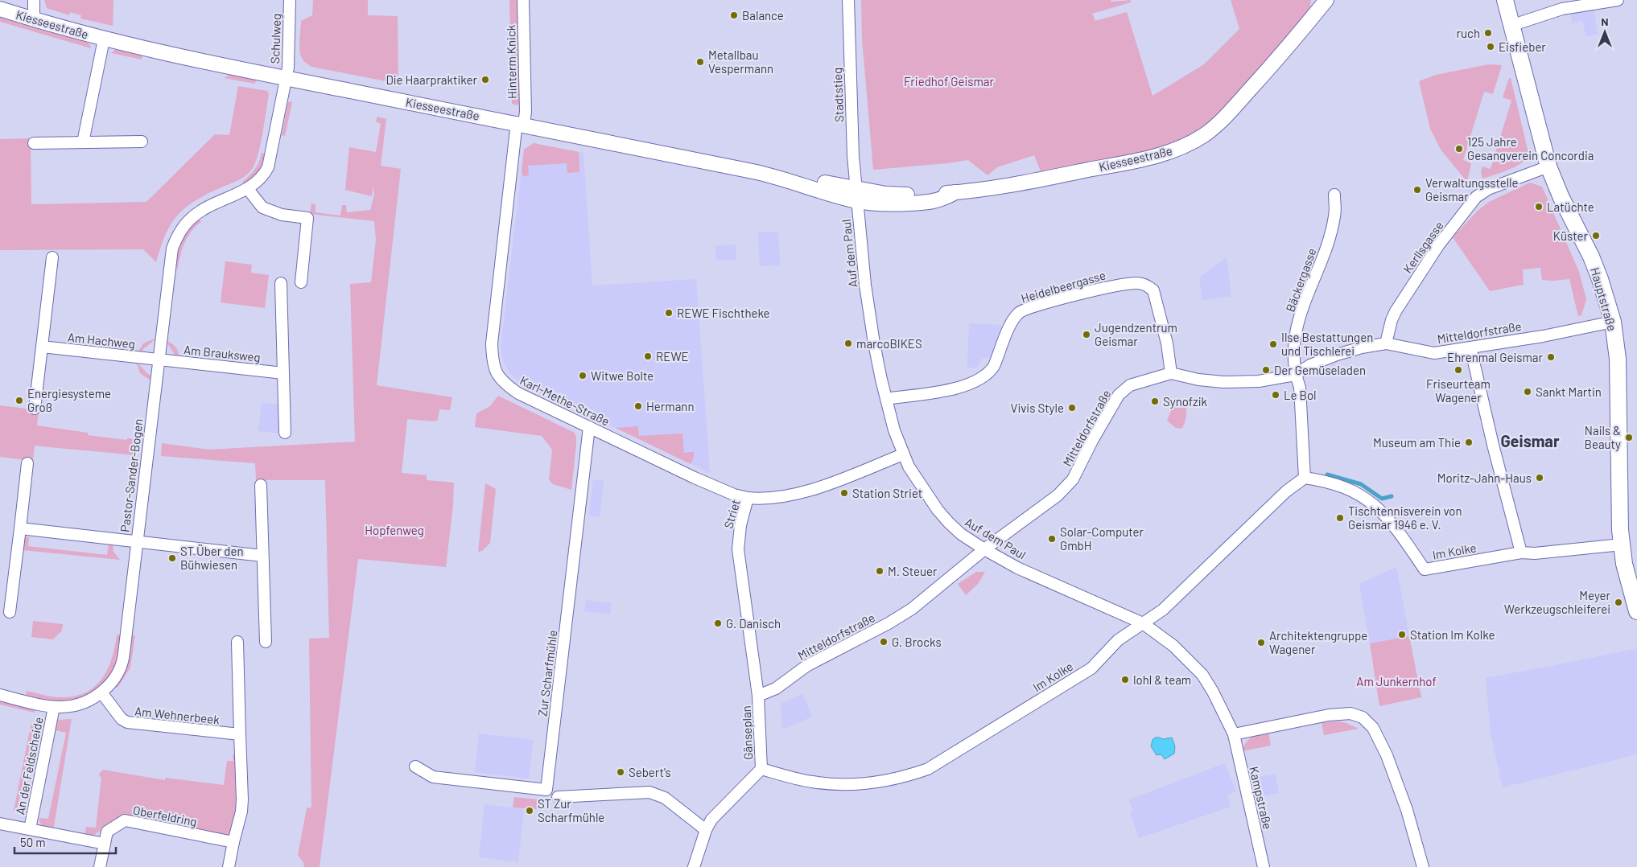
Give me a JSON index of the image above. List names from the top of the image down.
{
  "streets": {
    "main road": ["Hauptstraße"],
    "street": [
      "Kiesseestraße",
      "Schulweg",
      "Hinterm Knick",
      "Stadtstieg",
      "Kerllsgasse",
      "Auf dem Paul",
      "Bäckergasse",
      "Heidelbeergasse",
      "Mitteldorfstraße",
      "Am Hachweg",
      "Am Brauksweg",
      "Karl-Methe-Straße",
      "Pastor-Sander-Bogen",
      "Striet",
      "Im Kolke",
      "Zur Scharfmühle",
      "Am Wehnerbeek",
      "Gänseplan",
      "An der Feldscheide",
      "Kampstraße",
      "Oberfeldring"
    ]
  },
  "crossings": [
    ["Kiesseestraße", "Schulweg"],
    ["Kiesseestraße", "Hinterm Knick"],
    ["Kiesseestraße", "Stadtstieg"],
    ["Kiesseestraße", "Auf dem Paul"],
    ["Kiesseestraße", "Karl-Methe-Straße"],
    ["Kiesseestraße", "Pastor-Sander-Bogen"],
    ["Schulweg", "Pastor-Sander-Bogen"],
    ["Hinterm Knick", "Karl-Methe-Straße"],
    ["Stadtstieg", "Auf dem Paul"],
    ["Kerllsgasse", "Hauptstraße"],
    ["Kerllsgasse", "Mitteldorfstraße"],
    ["Auf dem Paul", "Heidelbeergasse"],
    ["Auf dem Paul", "Mitteldorfstraße"],
    ["Auf dem Paul", "Striet"],
    ["Auf dem Paul", "Im Kolke"],
    ["Auf dem Paul", "Kampstraße"],
    ["Bäckergasse", "Mitteldorfstraße"],
    ["Heidelbeergasse", "Mitteldorfstraße"],
    ["Hauptstraße", "Mitteldorfstraße"],
    ["Hauptstraße", "Im Kolke"],
    ["Mitteldorfstraße", "Striet"],
    ["Mitteldorfstraße", "Gänseplan"],
    ["Am Hachweg", "Am Brauksweg"],
    ["Am Hachweg", "Pastor-Sander-Bogen"],
    ["Am Brauksweg", "Pastor-Sander-Bogen"],
    ["Karl-Methe-Straße", "Striet"],
    ["Karl-Methe-Straße", "Zur Scharfmühle"],
    ["Pastor-Sander-Bogen", "Am Wehnerbeek"],
    ["Pastor-Sander-Bogen", "An der Feldscheide"],
    ["Striet", "Gänseplan"],
    ["Im Kolke", "Gänseplan"]
  ],
  "districts": ["Geismar"],
  "parks": ["Friedhof Geismar", "Hopfenweg", "Am Junkernhof"],
  "places": [
    "Balance",
    "ruch",
    "Eisfieber",
    "Metallbau Vespermann",
    "Die Haarpraktiker",
    "125 Jahre Gesangverein Concordia",
    "Verwaltungsstelle Geismar",
    "Latüchte",
    "Küster",
    "REWE Fischtheke",
    "Jugendzentrum Geismar",
    "marcoBIKES",
    "Ilse Bestattungen und Tischlerei",
    "REWE",
    "Ehrenmal Geismar",
    "Der Gemüseladen",
    "Friseurteam Wagener",
    "Witwe Bolte",
    "Sankt Martin",
    "Le Bol",
    "Energiesysteme Groß",
    "Synofzik",
    "Hermann",
    "Vivis Style",
    "Nails & Beauty",
    "Museum am Thie",
    "Moritz-Jahn-Haus",
    "Station Striet",
    "Tischtennisverein von Geismar 1946 e. V.",
    "Solar-Computer GmbH",
    "ST Über den Bühwiesen",
    "M. Steuer",
    "Meyer Werkzeugschleiferei",
    "G. Danisch",
    "Station Im Kolke",
    "G. Brocks",
    "Architektengruppe Wagener",
    "lohl & team",
    "Sebert's",
    "ST Zur Scharfmühle"
  ],
  "scale_bar": "50 m",
  "north": "top"
}
